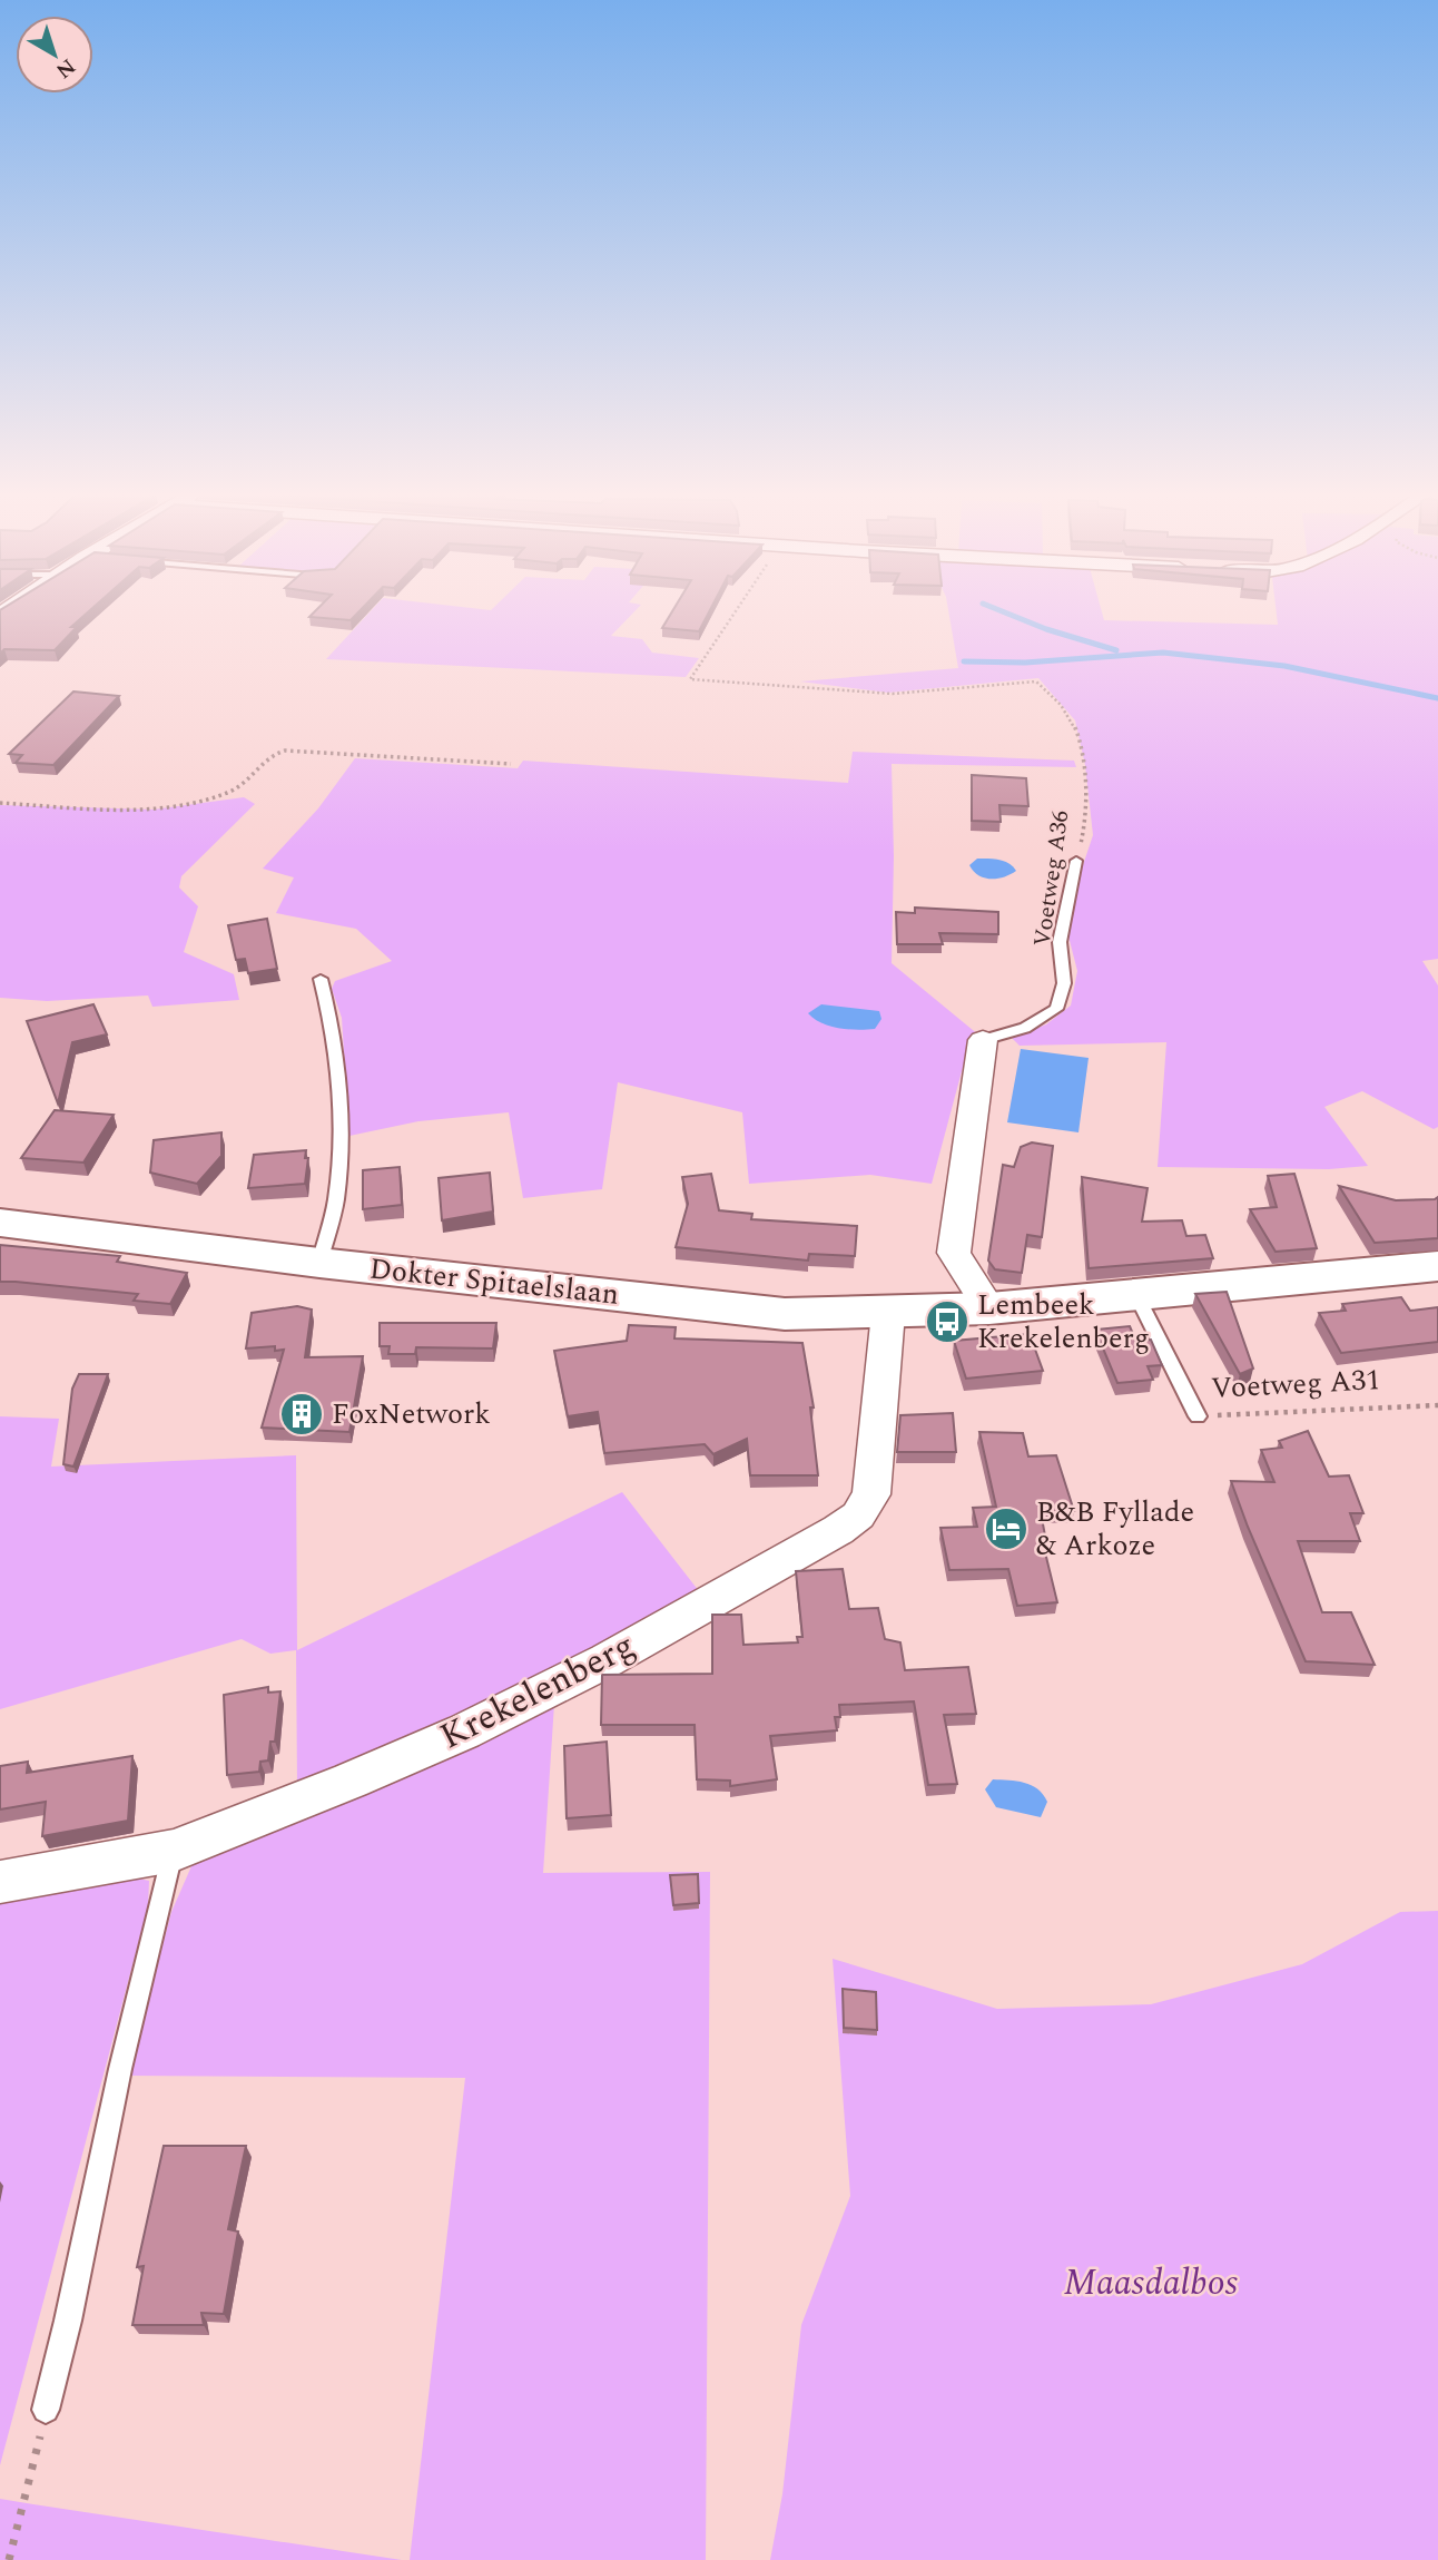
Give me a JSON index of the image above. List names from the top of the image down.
{
  "streets": {
    "street": ["Dokter Spitaelslaan", "Krekelenberg"],
    "lane": ["Voetweg A36", "Voetweg A31"]
  },
  "crossings": [
    ["Dokter Spitaelslaan", "Voetweg A31"],
    ["Dokter Spitaelslaan", "Krekelenberg"]
  ],
  "parks": ["Maasdalbos"],
  "places": {
    "bus stop": ["Lembeek Krekelenberg"],
    "building": ["FoxNetwork"],
    "hotel": ["B&B Fyllade & Arkoze"]
  },
  "north": "bottom right"
}
